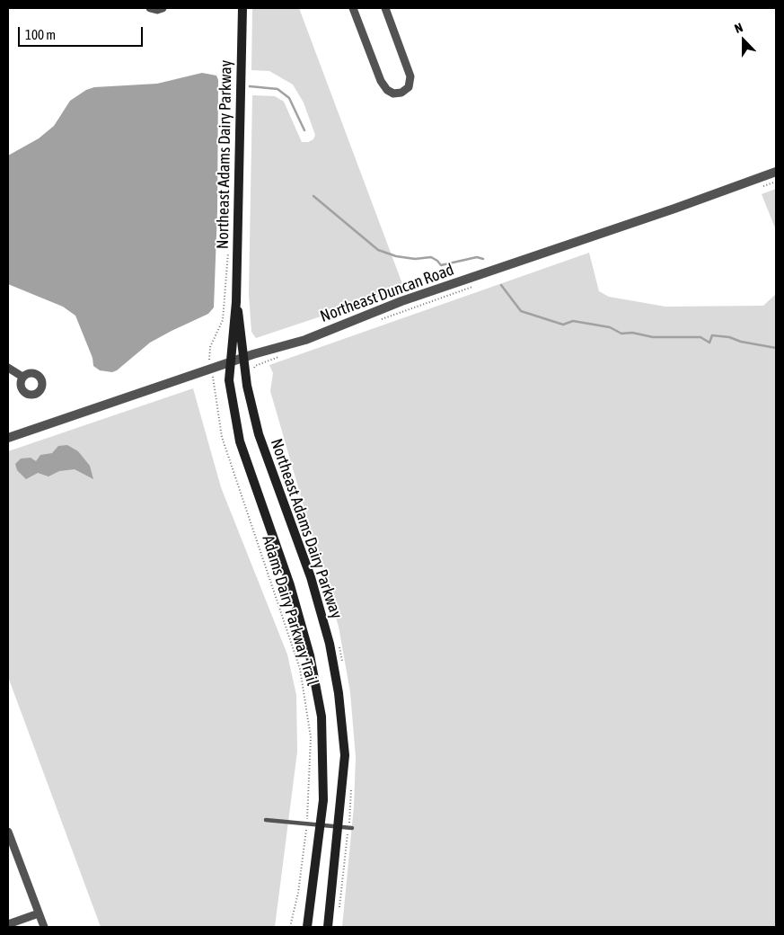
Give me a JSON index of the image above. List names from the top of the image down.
{
  "streets": {
    "main road": ["Northeast Adams Dairy Parkway"],
    "street": ["Northeast Duncan Road"],
    "path": ["Adams Dairy Parkway Trail"]
  },
  "crossings": [
    ["Northeast Adams Dairy Parkway", "Northeast Duncan Road"]
  ],
  "scale_bar": "100 m",
  "north": "top"
}
